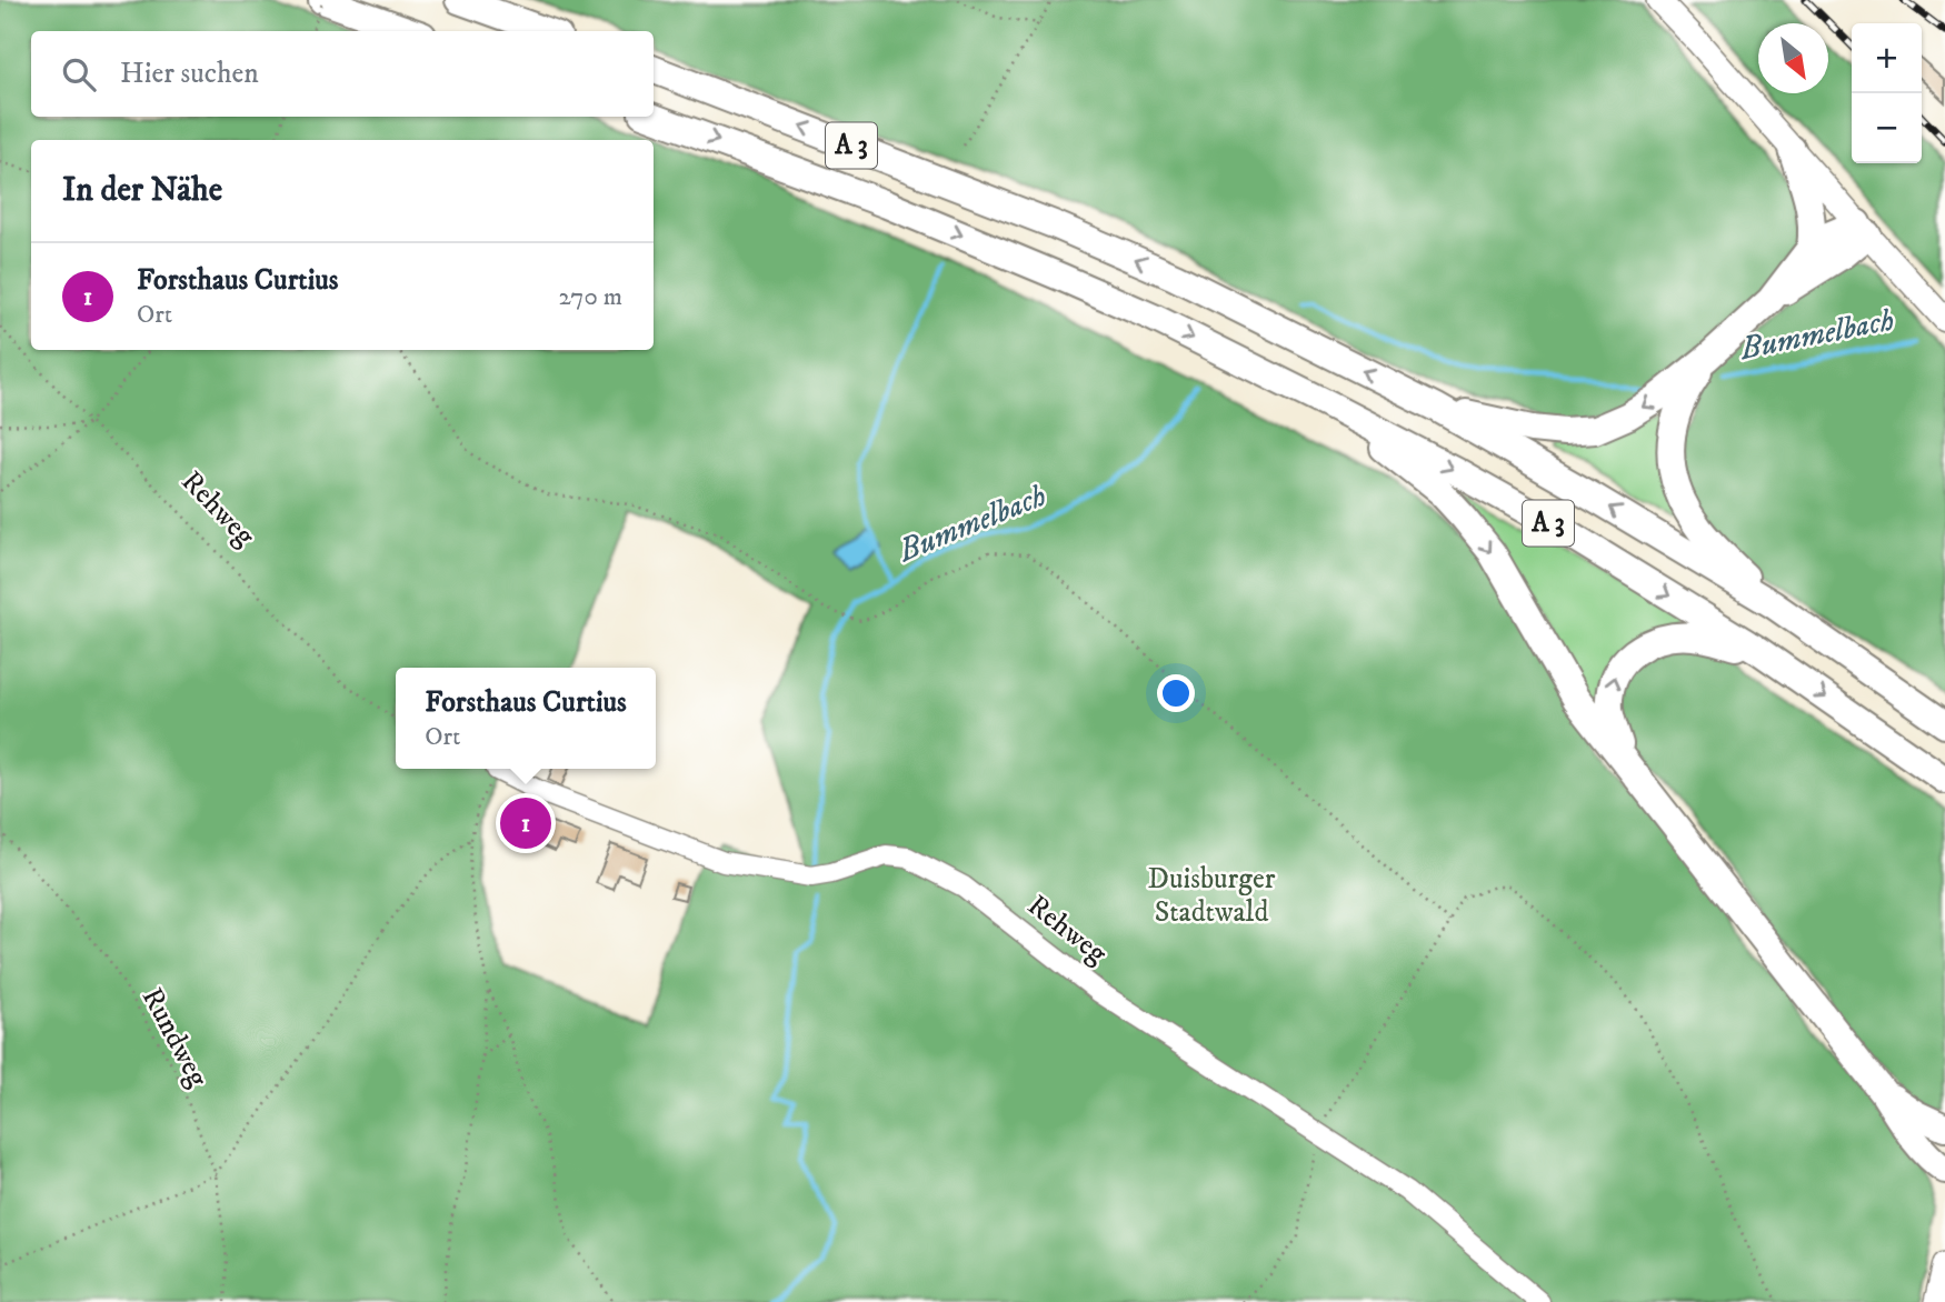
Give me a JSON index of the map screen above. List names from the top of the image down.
{
  "streets": {
    "highway": ["A 3"],
    "lane": ["Rehweg"],
    "path": ["Rundweg"]
  },
  "water": ["Bummelbach"],
  "parks": ["Duisburger Stadtwald"],
  "north": "bottom right",
  "page": {
    "map_buttons": ["+", "−"],
    "search": "Hier suchen",
    "heading": "In der Nähe",
    "list": [
      {
        "mark": "1",
        "name": "Forsthaus Curtius",
        "note": "Ort",
        "value": "270 m"
      }
    ],
    "popup": ["Forsthaus Curtius", "Ort"],
    "pins": "1"
  }
}
